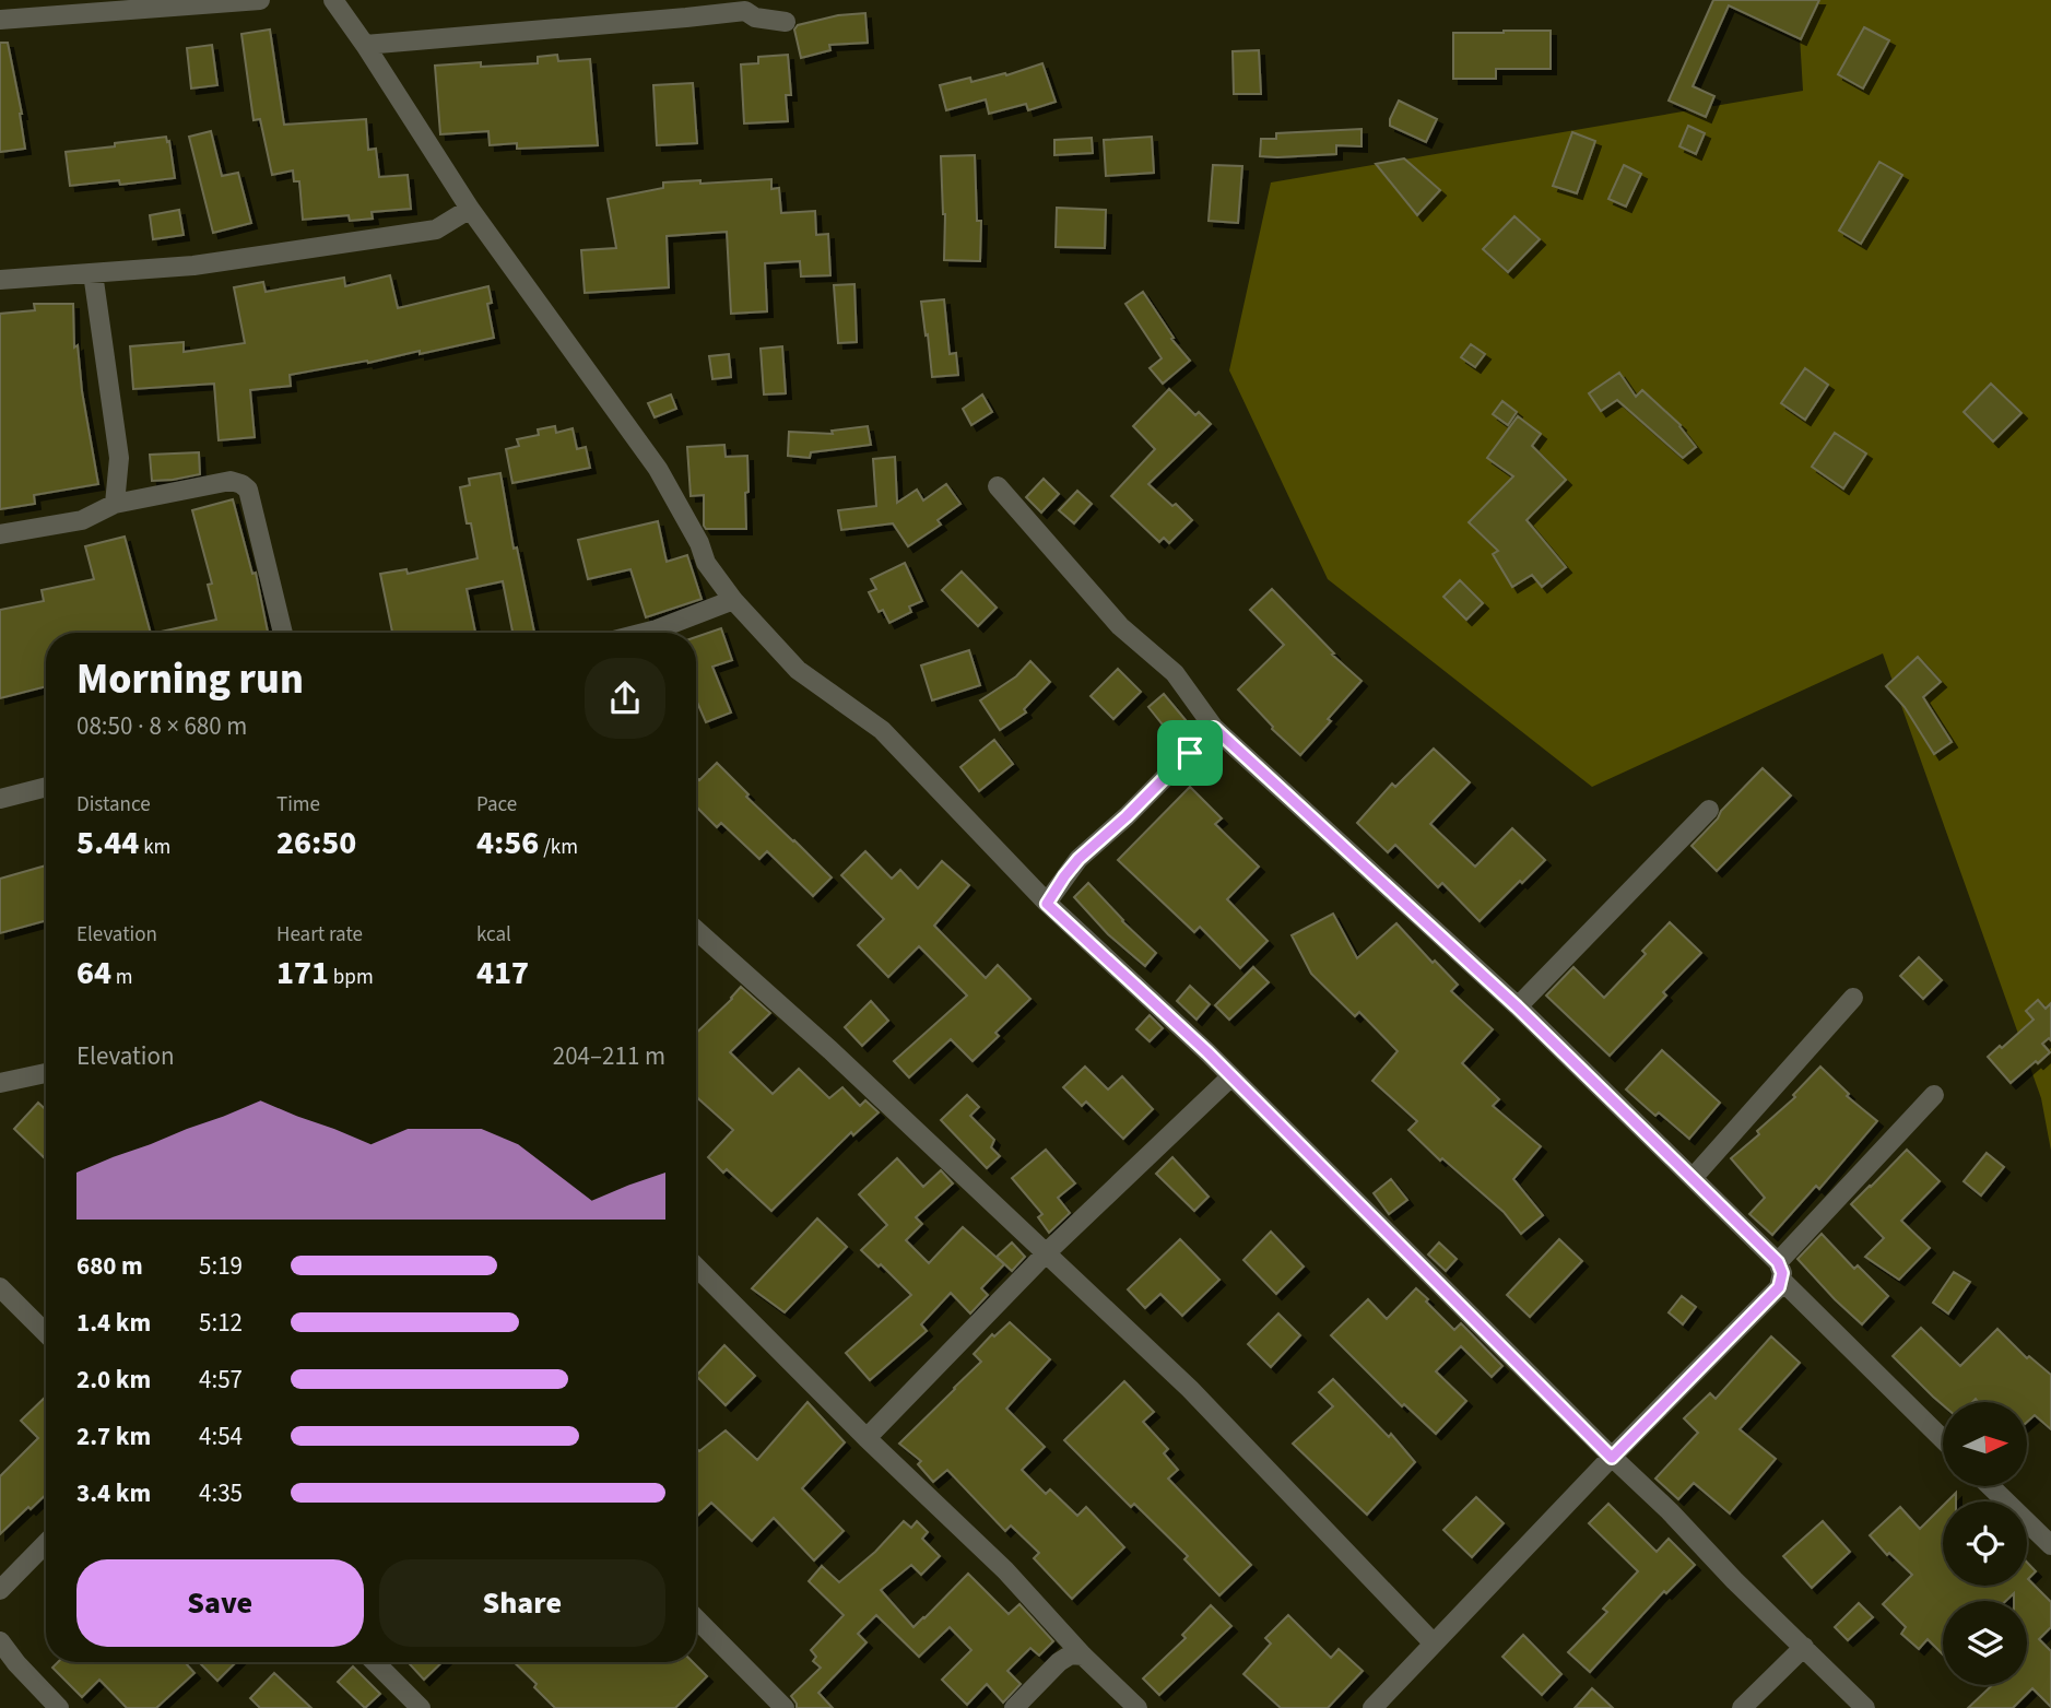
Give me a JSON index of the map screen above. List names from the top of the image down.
{
  "north": "right",
  "page": {
    "heading": ["Morning run", "08:50 · 8 × 680 m"],
    "stats": [
      ["Distance", "5.44 km"],
      ["Time", "26:50"],
      ["Pace", "4:56 /km"],
      ["Elevation", "64 m"],
      ["Heart rate", "171 bpm"],
      ["kcal", "417"]
    ],
    "chart": ["Elevation", "204–211 m"],
    "list": [
      {
        "name": "680 m",
        "note": "5:19"
      },
      {
        "name": "1.4 km",
        "note": "5:12"
      },
      {
        "name": "2.0 km",
        "note": "4:57"
      },
      {
        "name": "2.7 km",
        "note": "4:54"
      },
      {
        "name": "3.4 km",
        "note": "4:35"
      }
    ],
    "buttons": ["Save", "Share"]
  }
}
